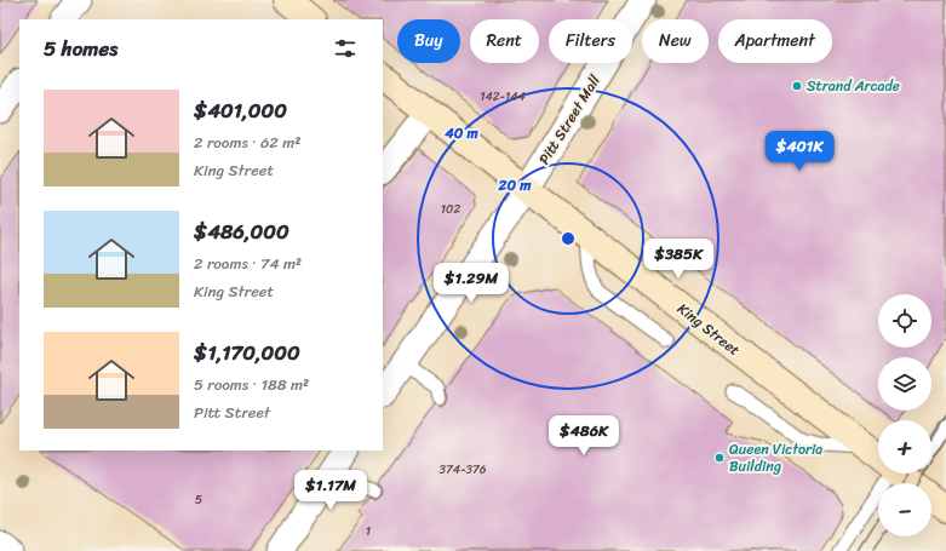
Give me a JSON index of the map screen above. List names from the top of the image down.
{
  "streets": {
    "main road": ["King Street"],
    "street": ["Pitt Street Mall"]
  },
  "crossings": [
    ["Pitt Street Mall", "King Street"]
  ],
  "places": ["Strand Arcade", "Queen Victoria Building"],
  "house_numbers": [
    "142-144",
    "102",
    "374-376",
    "5",
    "1"
  ],
  "page": {
    "chip": [
      "Buy",
      "Rent",
      "Filters",
      "New",
      "Apartment"
    ],
    "heading": "5 homes",
    "list": [
      {
        "name": "$401,000",
        "note": "2 rooms · 62 m² · King Street"
      },
      {
        "name": "$486,000",
        "note": "2 rooms · 74 m² · King Street"
      },
      {
        "name": "$1,170,000",
        "note": "5 rooms · 188 m² · Pitt Street"
      }
    ],
    "price": [
      "$401K",
      "$385K",
      "$1.29M",
      "$486K",
      "$1.17M"
    ],
    "map_buttons": ["+", "−"]
  },
  "rings": ["40 m", "20 m"]
}
